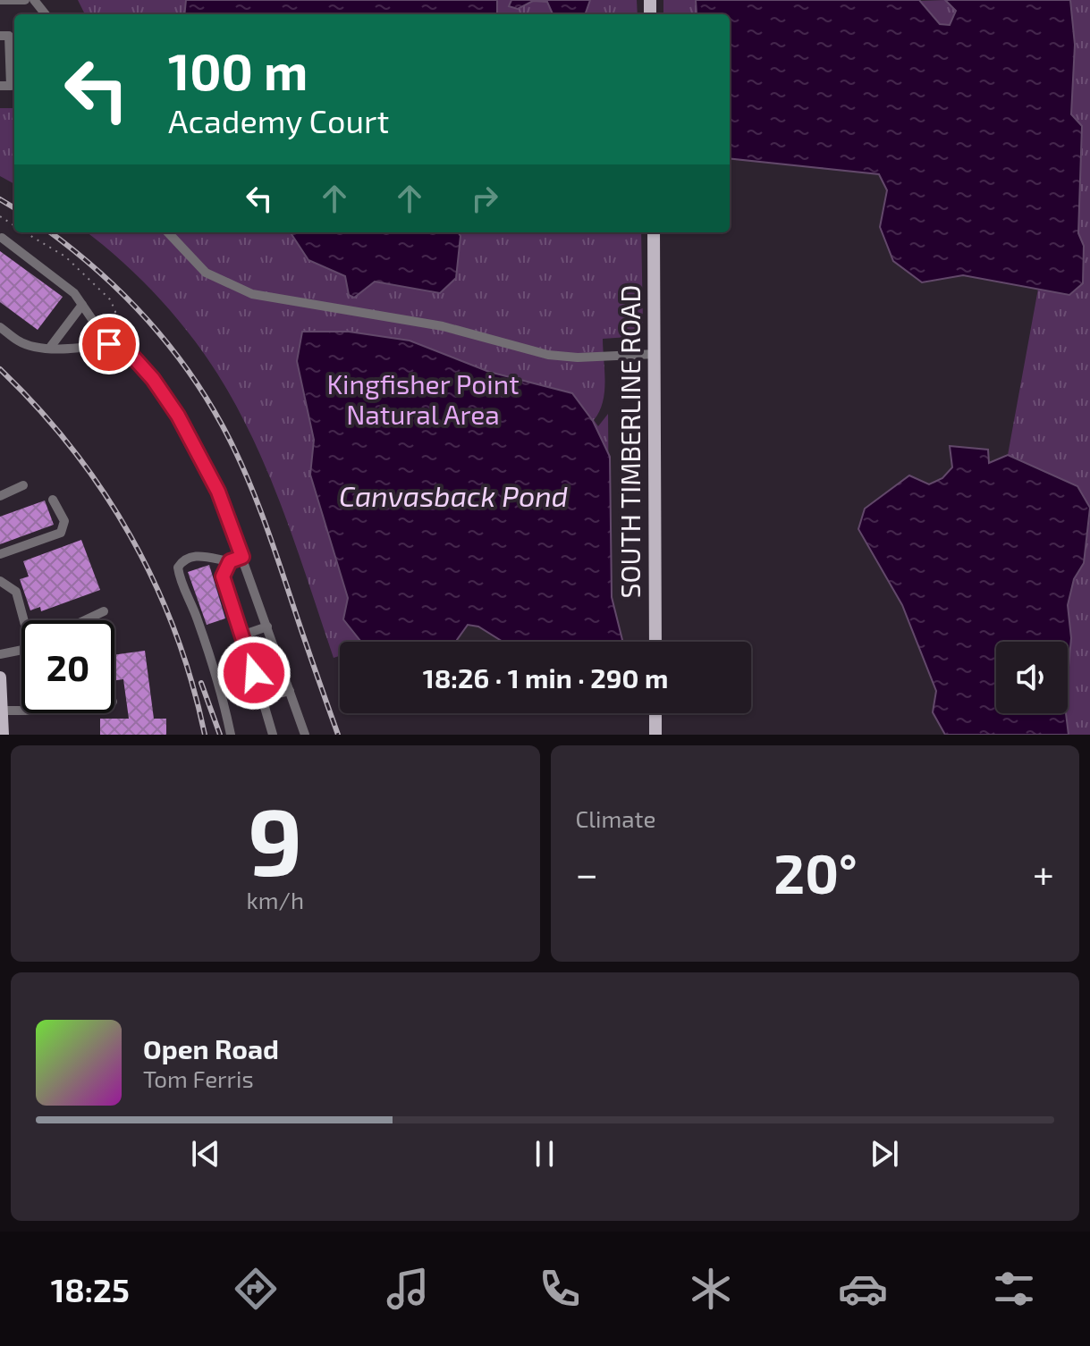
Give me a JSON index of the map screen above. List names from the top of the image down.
{
  "streets": {
    "main road": ["SOUTH TIMBERLINE ROAD"]
  },
  "water": ["Canvasback Pond"],
  "parks": ["Kingfisher Point Natural Area"],
  "page": {
    "turn": ["100 m", "Academy Court"],
    "limit": "20",
    "trip": "18:26 · 1 min · 290 m",
    "tile": [
      ["9", "km/h"],
      "Climate"
    ],
    "heat": ["−", "20°", "+"],
    "song": ["Open Road", "Tom Ferris"],
    "tabs": "18:25"
  }
}
